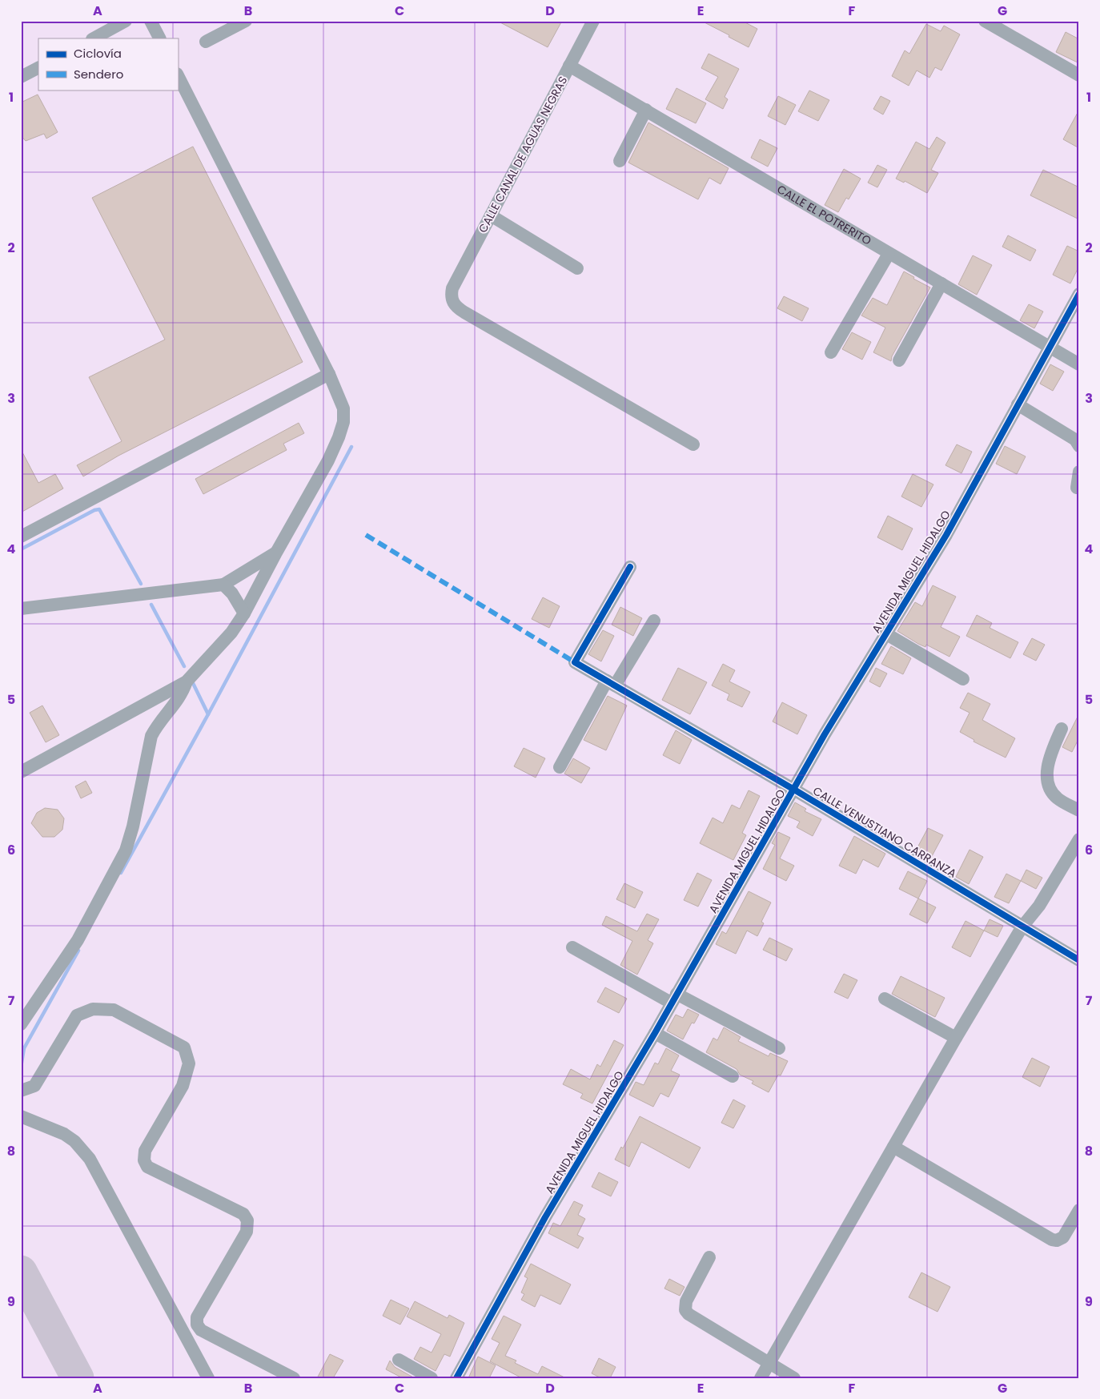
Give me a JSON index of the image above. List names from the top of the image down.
{
  "streets": {
    "street": [
      "CALLE CANAL DE AGUAS NEGRAS",
      "CALLE EL POTRERITO",
      "AVENIDA MIGUEL HIDALGO",
      "CALLE VENUSTIANO CARRANZA"
    ]
  },
  "crossings": [
    ["CALLE CANAL DE AGUAS NEGRAS", "CALLE EL POTRERITO"],
    ["CALLE EL POTRERITO", "AVENIDA MIGUEL HIDALGO"],
    ["AVENIDA MIGUEL HIDALGO", "CALLE VENUSTIANO CARRANZA"]
  ],
  "legend": ["Ciclovía", "Sendero"],
  "grid": {
    "columns": [
      "A",
      "B",
      "C",
      "D",
      "E",
      "F",
      "G"
    ],
    "rows": [
      "1",
      "2",
      "3",
      "4",
      "5",
      "6",
      "7",
      "8",
      "9"
    ]
  }
}
